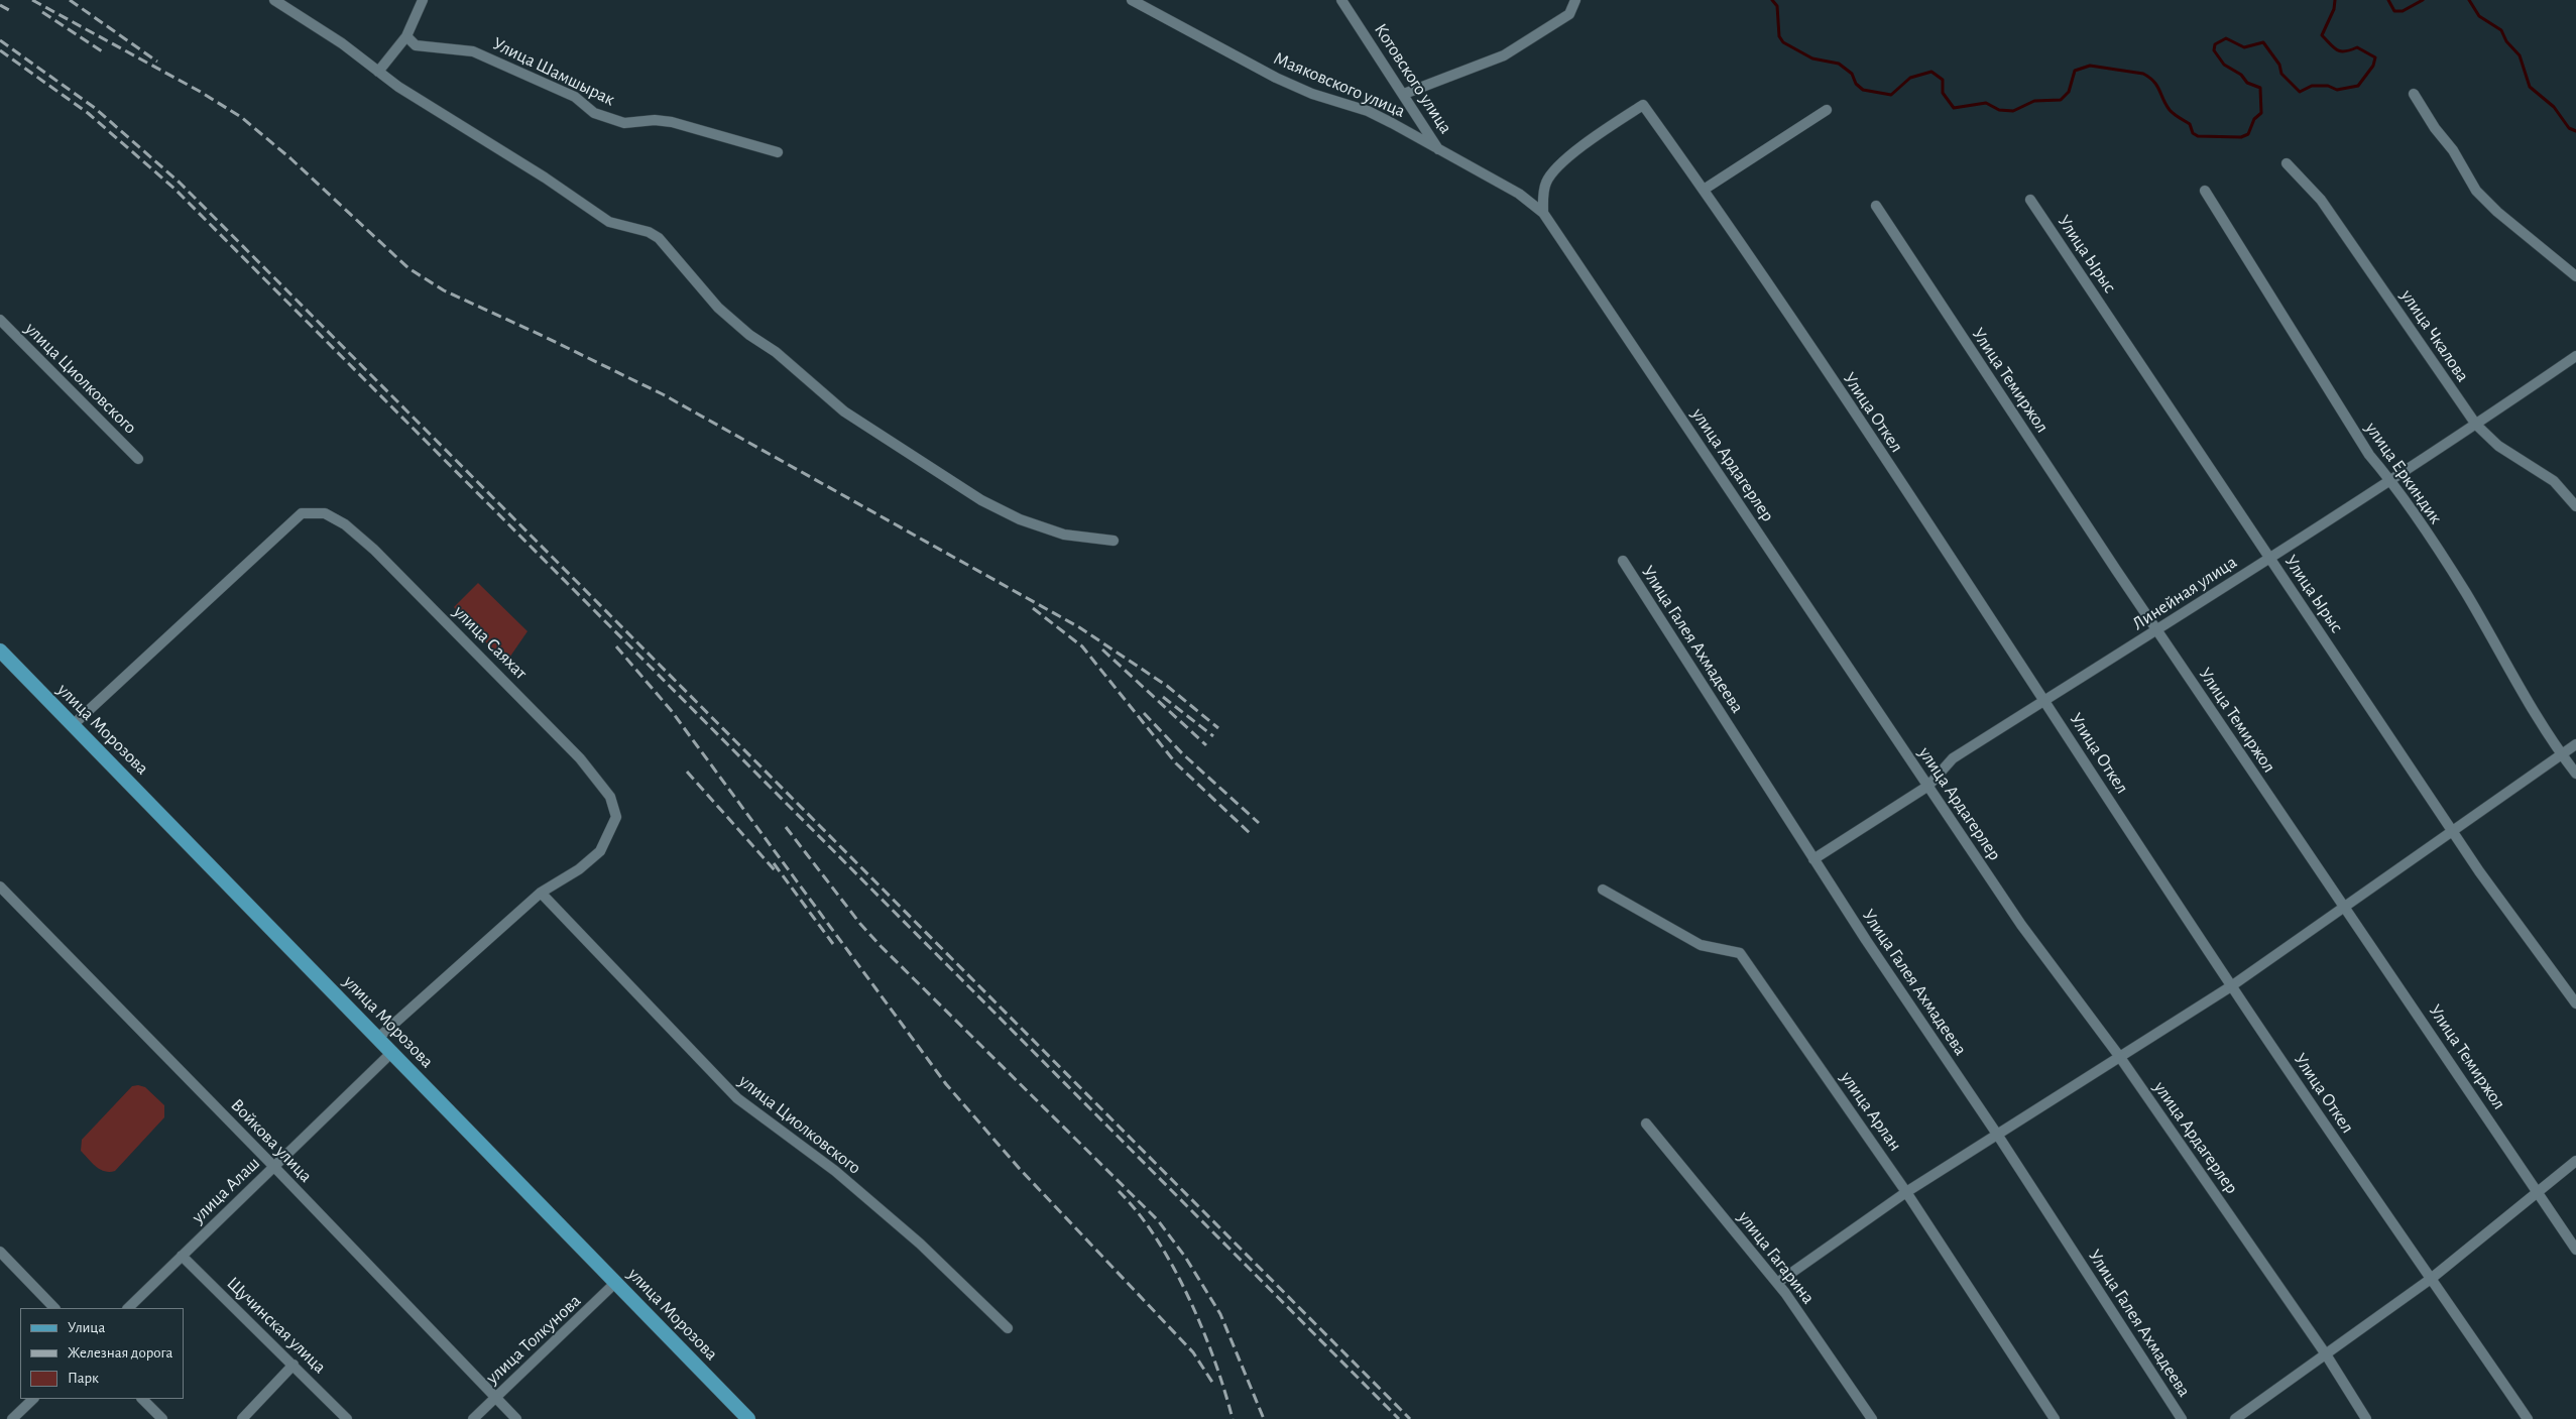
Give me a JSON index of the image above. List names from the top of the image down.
{
  "streets": {
    "main road": ["улица Морозова"],
    "street": [
      "Улица Шамшырак",
      "Котовского улица",
      "Маяковского улица",
      "Улица Ырыс",
      "улица Чкалова",
      "улица Циолковского",
      "Улица Темиржол",
      "Улица Откел",
      "улица Ардагерлер",
      "улица Еркиндик",
      "Линейная улица",
      "Улица Галея Ахмадеева",
      "улица Саяхат",
      "улица Арлан",
      "Войкова улица",
      "улица Алаш",
      "улица Гагарина",
      "Щучинская улица",
      "улица Толкунова"
    ]
  },
  "crossings": [
    ["Котовского улица", "Маяковского улица"],
    ["Маяковского улица", "улица Ардагерлер"],
    ["Улица Ырыс", "Линейная улица"],
    ["улица Чкалова", "Линейная улица"],
    ["улица Циолковского", "улица Саяхат"],
    ["Улица Темиржол", "Линейная улица"],
    ["Улица Откел", "улица Ардагерлер"],
    ["Улица Откел", "Линейная улица"],
    ["улица Ардагерлер", "Линейная улица"],
    ["улица Еркиндик", "Линейная улица"],
    ["Линейная улица", "Улица Галея Ахмадеева"],
    ["улица Саяхат", "улица Морозова"],
    ["улица Морозова", "улица Алаш"],
    ["улица Морозова", "улица Толкунова"],
    ["Войкова улица", "улица Алаш"],
    ["Войкова улица", "улица Толкунова"],
    ["улица Алаш", "Щучинская улица"]
  ],
  "legend": ["Улица", "Железная дорога", "Парк"]
}
